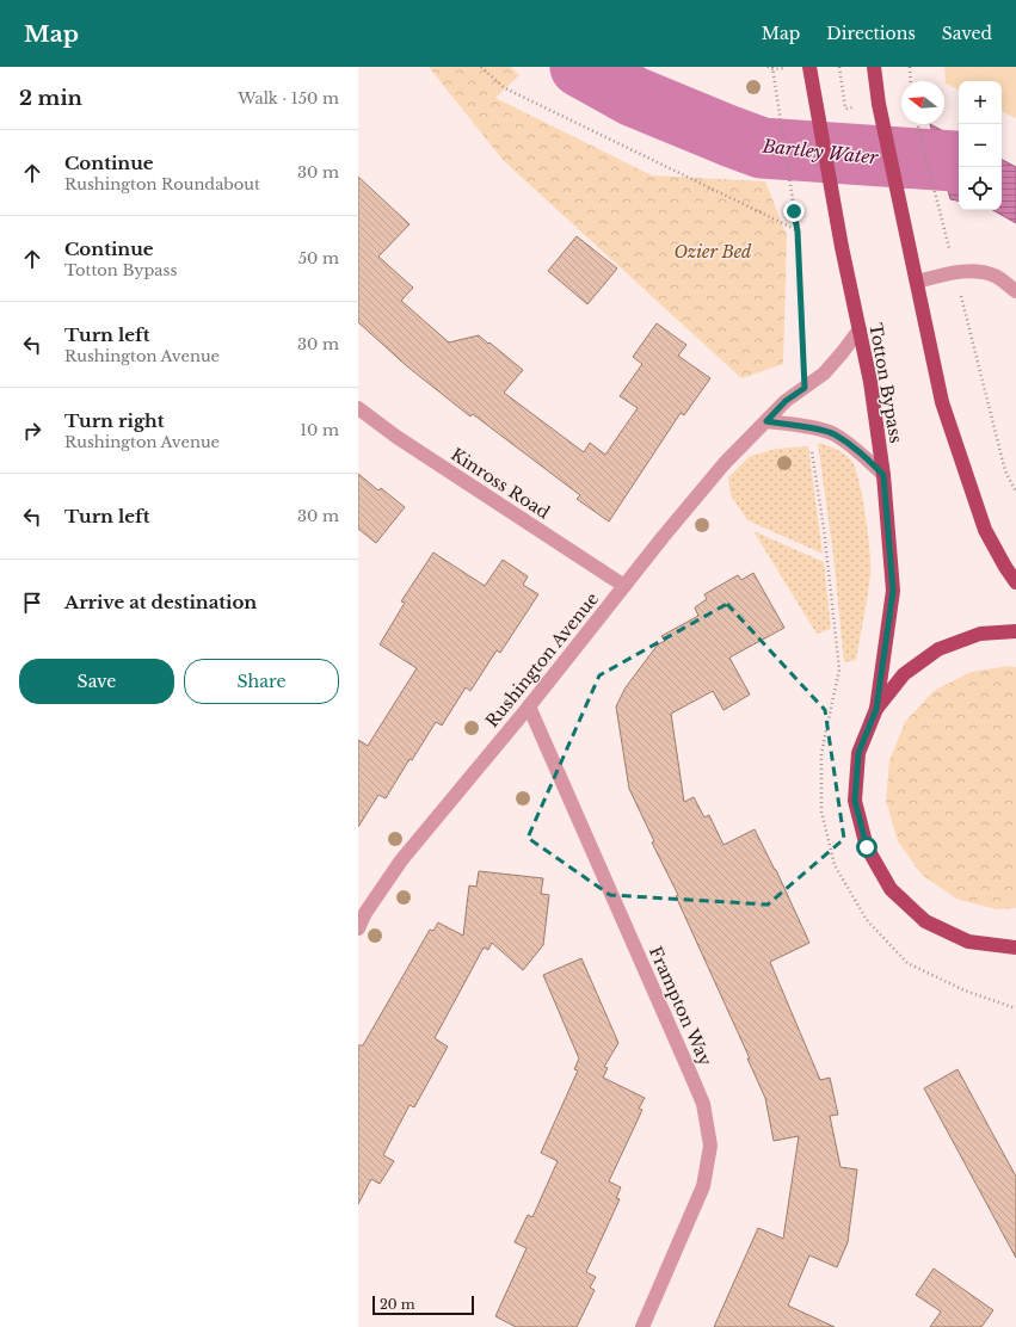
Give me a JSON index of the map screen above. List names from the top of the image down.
{
  "streets": {
    "main road": ["Totton Bypass"],
    "street": ["Kinross Road", "Rushington Avenue", "Frampton Way"]
  },
  "crossings": [
    ["Totton Bypass", "Rushington Avenue"],
    ["Kinross Road", "Rushington Avenue"],
    ["Rushington Avenue", "Frampton Way"]
  ],
  "water": ["Bartley Water"],
  "parks": ["Ozier Bed"],
  "scale_bar": "20 m",
  "north": "left",
  "page": {
    "header": "Map",
    "nav": ["Map", "Directions", "Saved"],
    "heading": ["2 min", "Walk · 150 m"],
    "map_buttons": ["+", "−"],
    "list": [
      ["Continue", "Rushington Roundabout", "30 m"],
      ["Continue", "Totton Bypass", "50 m"],
      ["Turn left", "Rushington Avenue", "30 m"],
      ["Turn right", "Rushington Avenue", "10 m"],
      ["Turn left", "30 m"],
      "Arrive at destination"
    ],
    "buttons": ["Save", "Share"],
    "scale": "20 m"
  }
}
